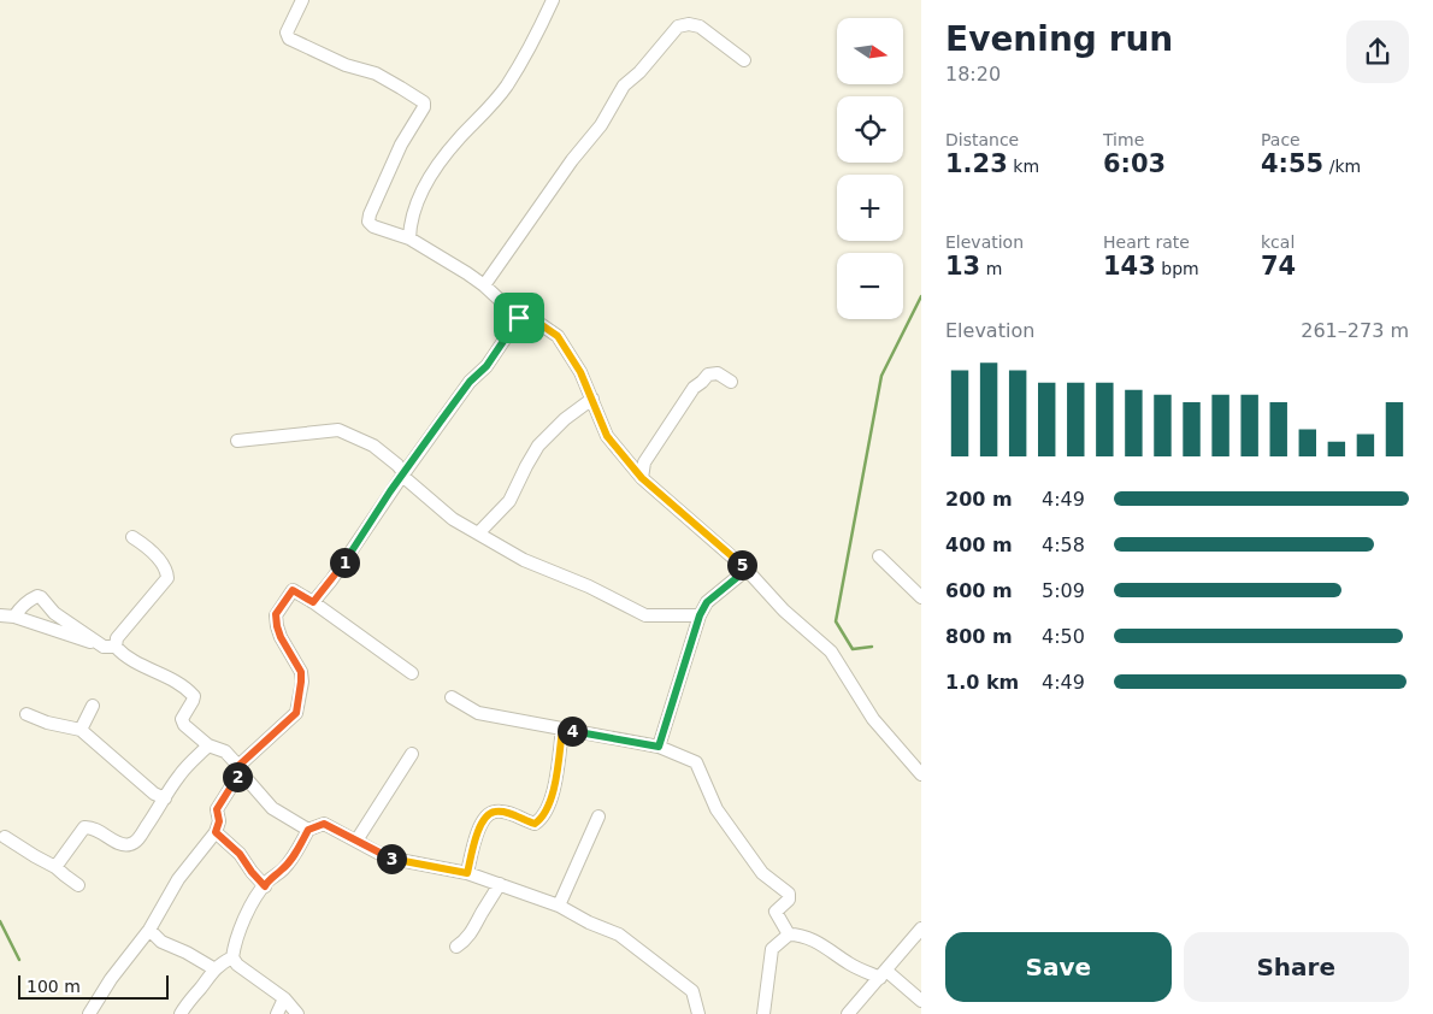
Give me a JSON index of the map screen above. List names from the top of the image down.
{
  "scale_bar": "100 m",
  "north": "right",
  "page": {
    "heading": ["Evening run", "18:20"],
    "map_buttons": ["+", "−"],
    "stats": [
      ["Distance", "1.23 km"],
      ["Time", "6:03"],
      ["Pace", "4:55 /km"],
      ["Elevation", "13 m"],
      ["Heart rate", "143 bpm"],
      ["kcal", "74"]
    ],
    "chart": ["Elevation", "261–273 m"],
    "list": [
      {
        "name": "200 m",
        "note": "4:49"
      },
      {
        "name": "400 m",
        "note": "4:58"
      },
      {
        "name": "600 m",
        "note": "5:09"
      },
      {
        "name": "800 m",
        "note": "4:50"
      },
      {
        "name": "1.0 km",
        "note": "4:49"
      }
    ],
    "pins": [
      "1",
      "5",
      "4",
      "2",
      "3"
    ],
    "buttons": ["Save", "Share"],
    "scale": "100 m"
  }
}
